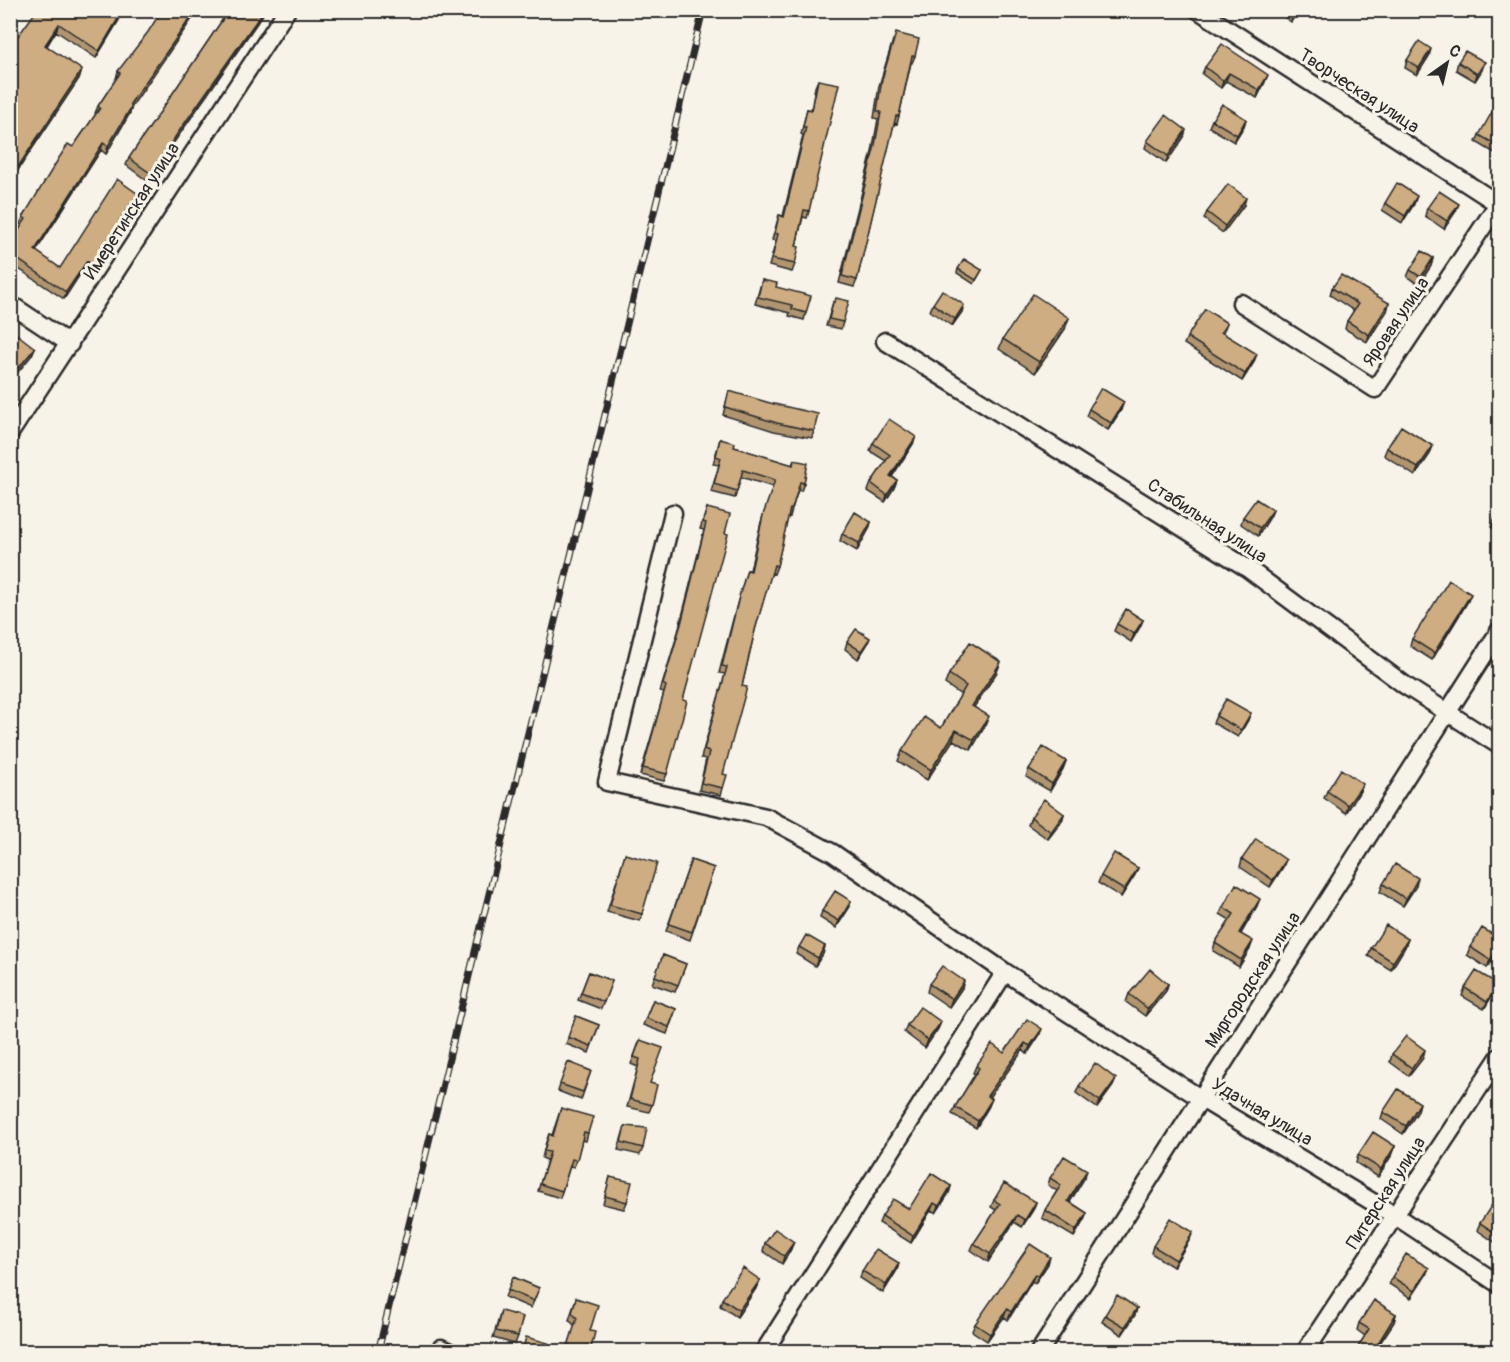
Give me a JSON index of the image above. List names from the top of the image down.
{
  "streets": {
    "street": [
      "Творческая улица",
      "Имеретинская улица",
      "Яровая улица",
      "Стабильная улица",
      "Миргородская улица",
      "Удачная улица",
      "Питерская улица"
    ]
  },
  "crossings": [
    ["Творческая улица", "Яровая улица"],
    ["Стабильная улица", "Миргородская улица"],
    ["Миргородская улица", "Удачная улица"],
    ["Удачная улица", "Питерская улица"]
  ],
  "north": "top right"
}
